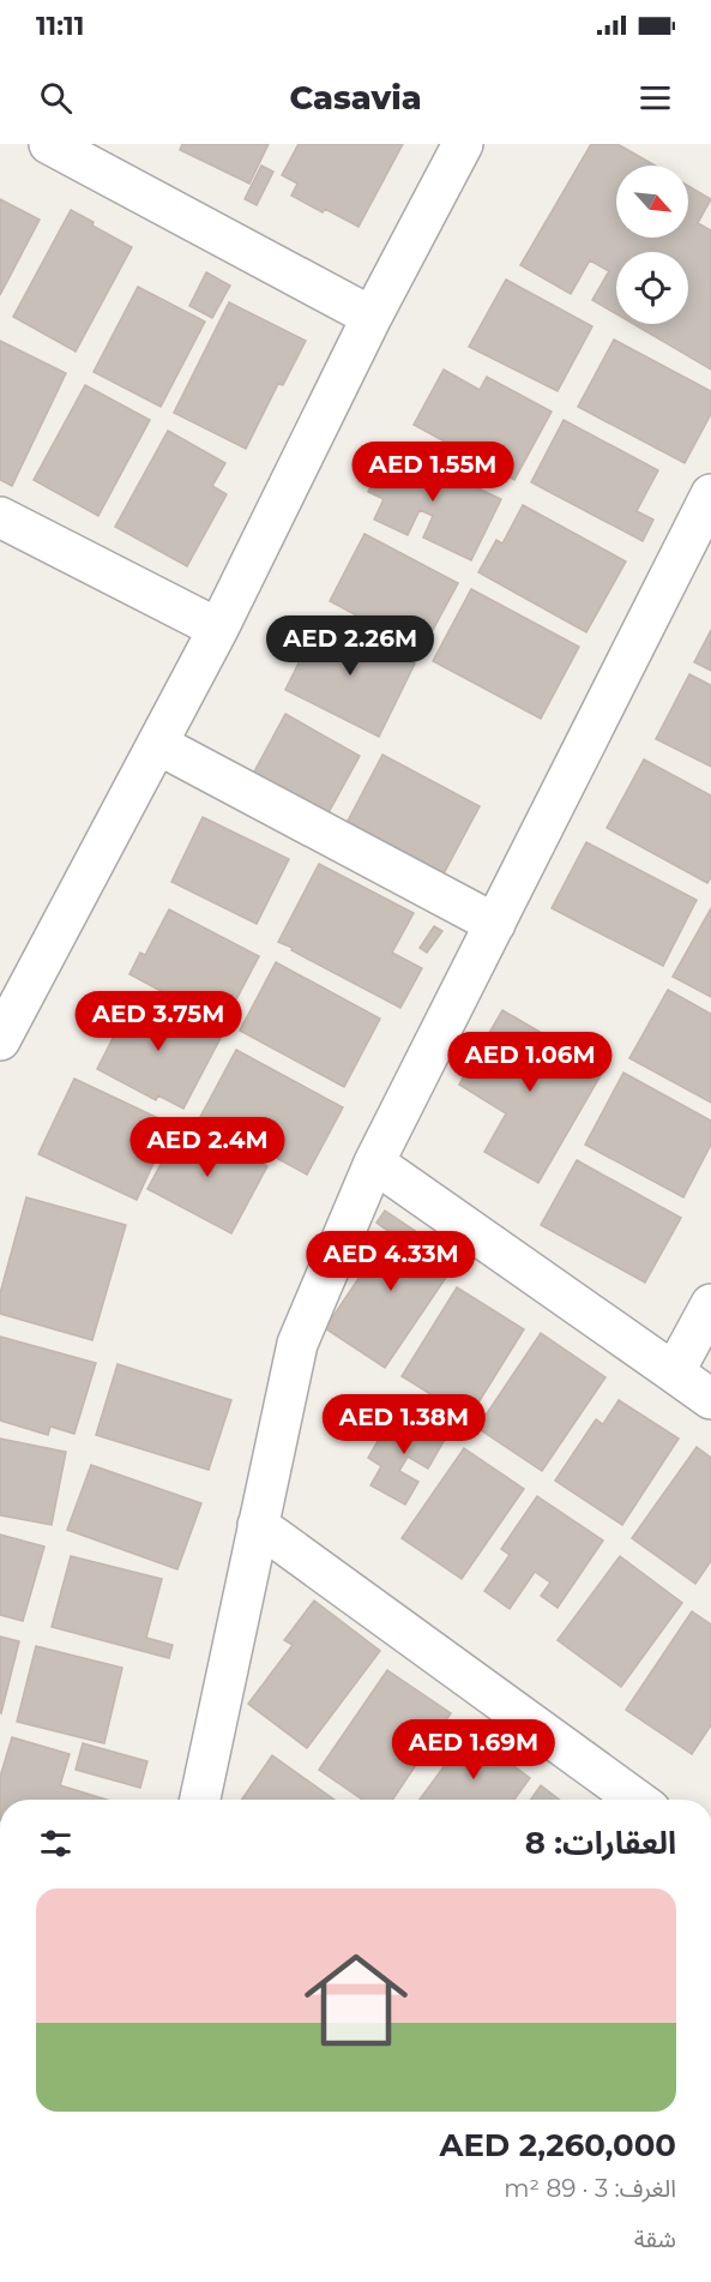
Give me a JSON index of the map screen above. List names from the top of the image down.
{
  "north": "bottom right",
  "page": {
    "status": "11:11",
    "header": "Casavia",
    "price": [
      "AED 1.55M",
      "AED 2.26M",
      "AED 3.75M",
      "AED 1.06M",
      "AED 2.4M",
      "AED 4.33M",
      "AED 1.38M",
      "AED 1.69M"
    ],
    "heading": "العقارات: 8",
    "list": [
      {
        "name": "AED 2,260,000",
        "note": "الغرف: 3 · 89 m² · شقة"
      }
    ]
  }
}
